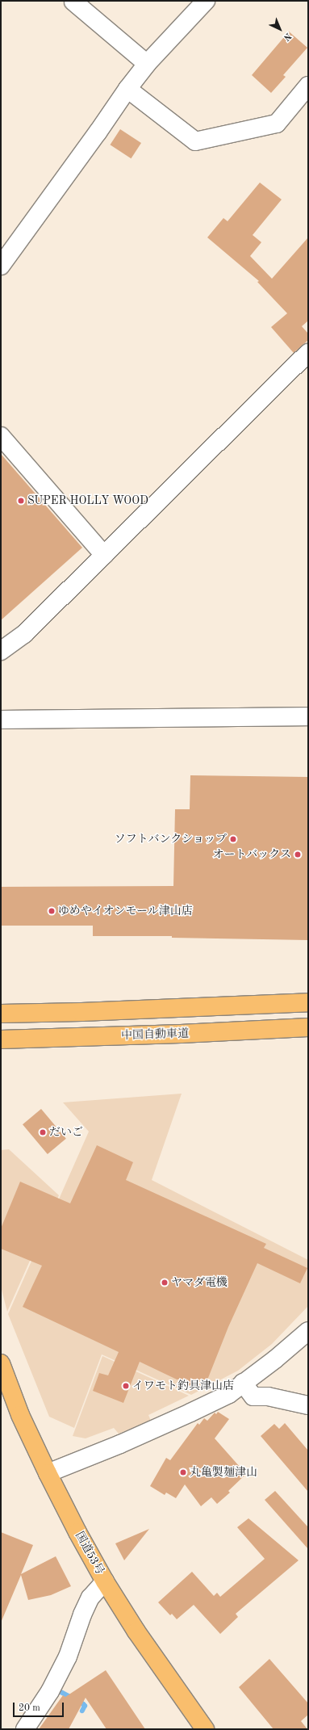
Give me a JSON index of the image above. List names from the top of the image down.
{
  "streets": {
    "highway": ["中国自動車道", "国道53号"]
  },
  "places": [
    "SUPER HOLLY WOOD",
    "ソフトバンクショップ",
    "オートバックス",
    "ゆめやイオンモール津山店",
    "だいご",
    "ヤマダ電機",
    "イワモト釣具津山店",
    "丸亀製麺津山"
  ],
  "scale_bar": "20 m",
  "north": "bottom right"
}
